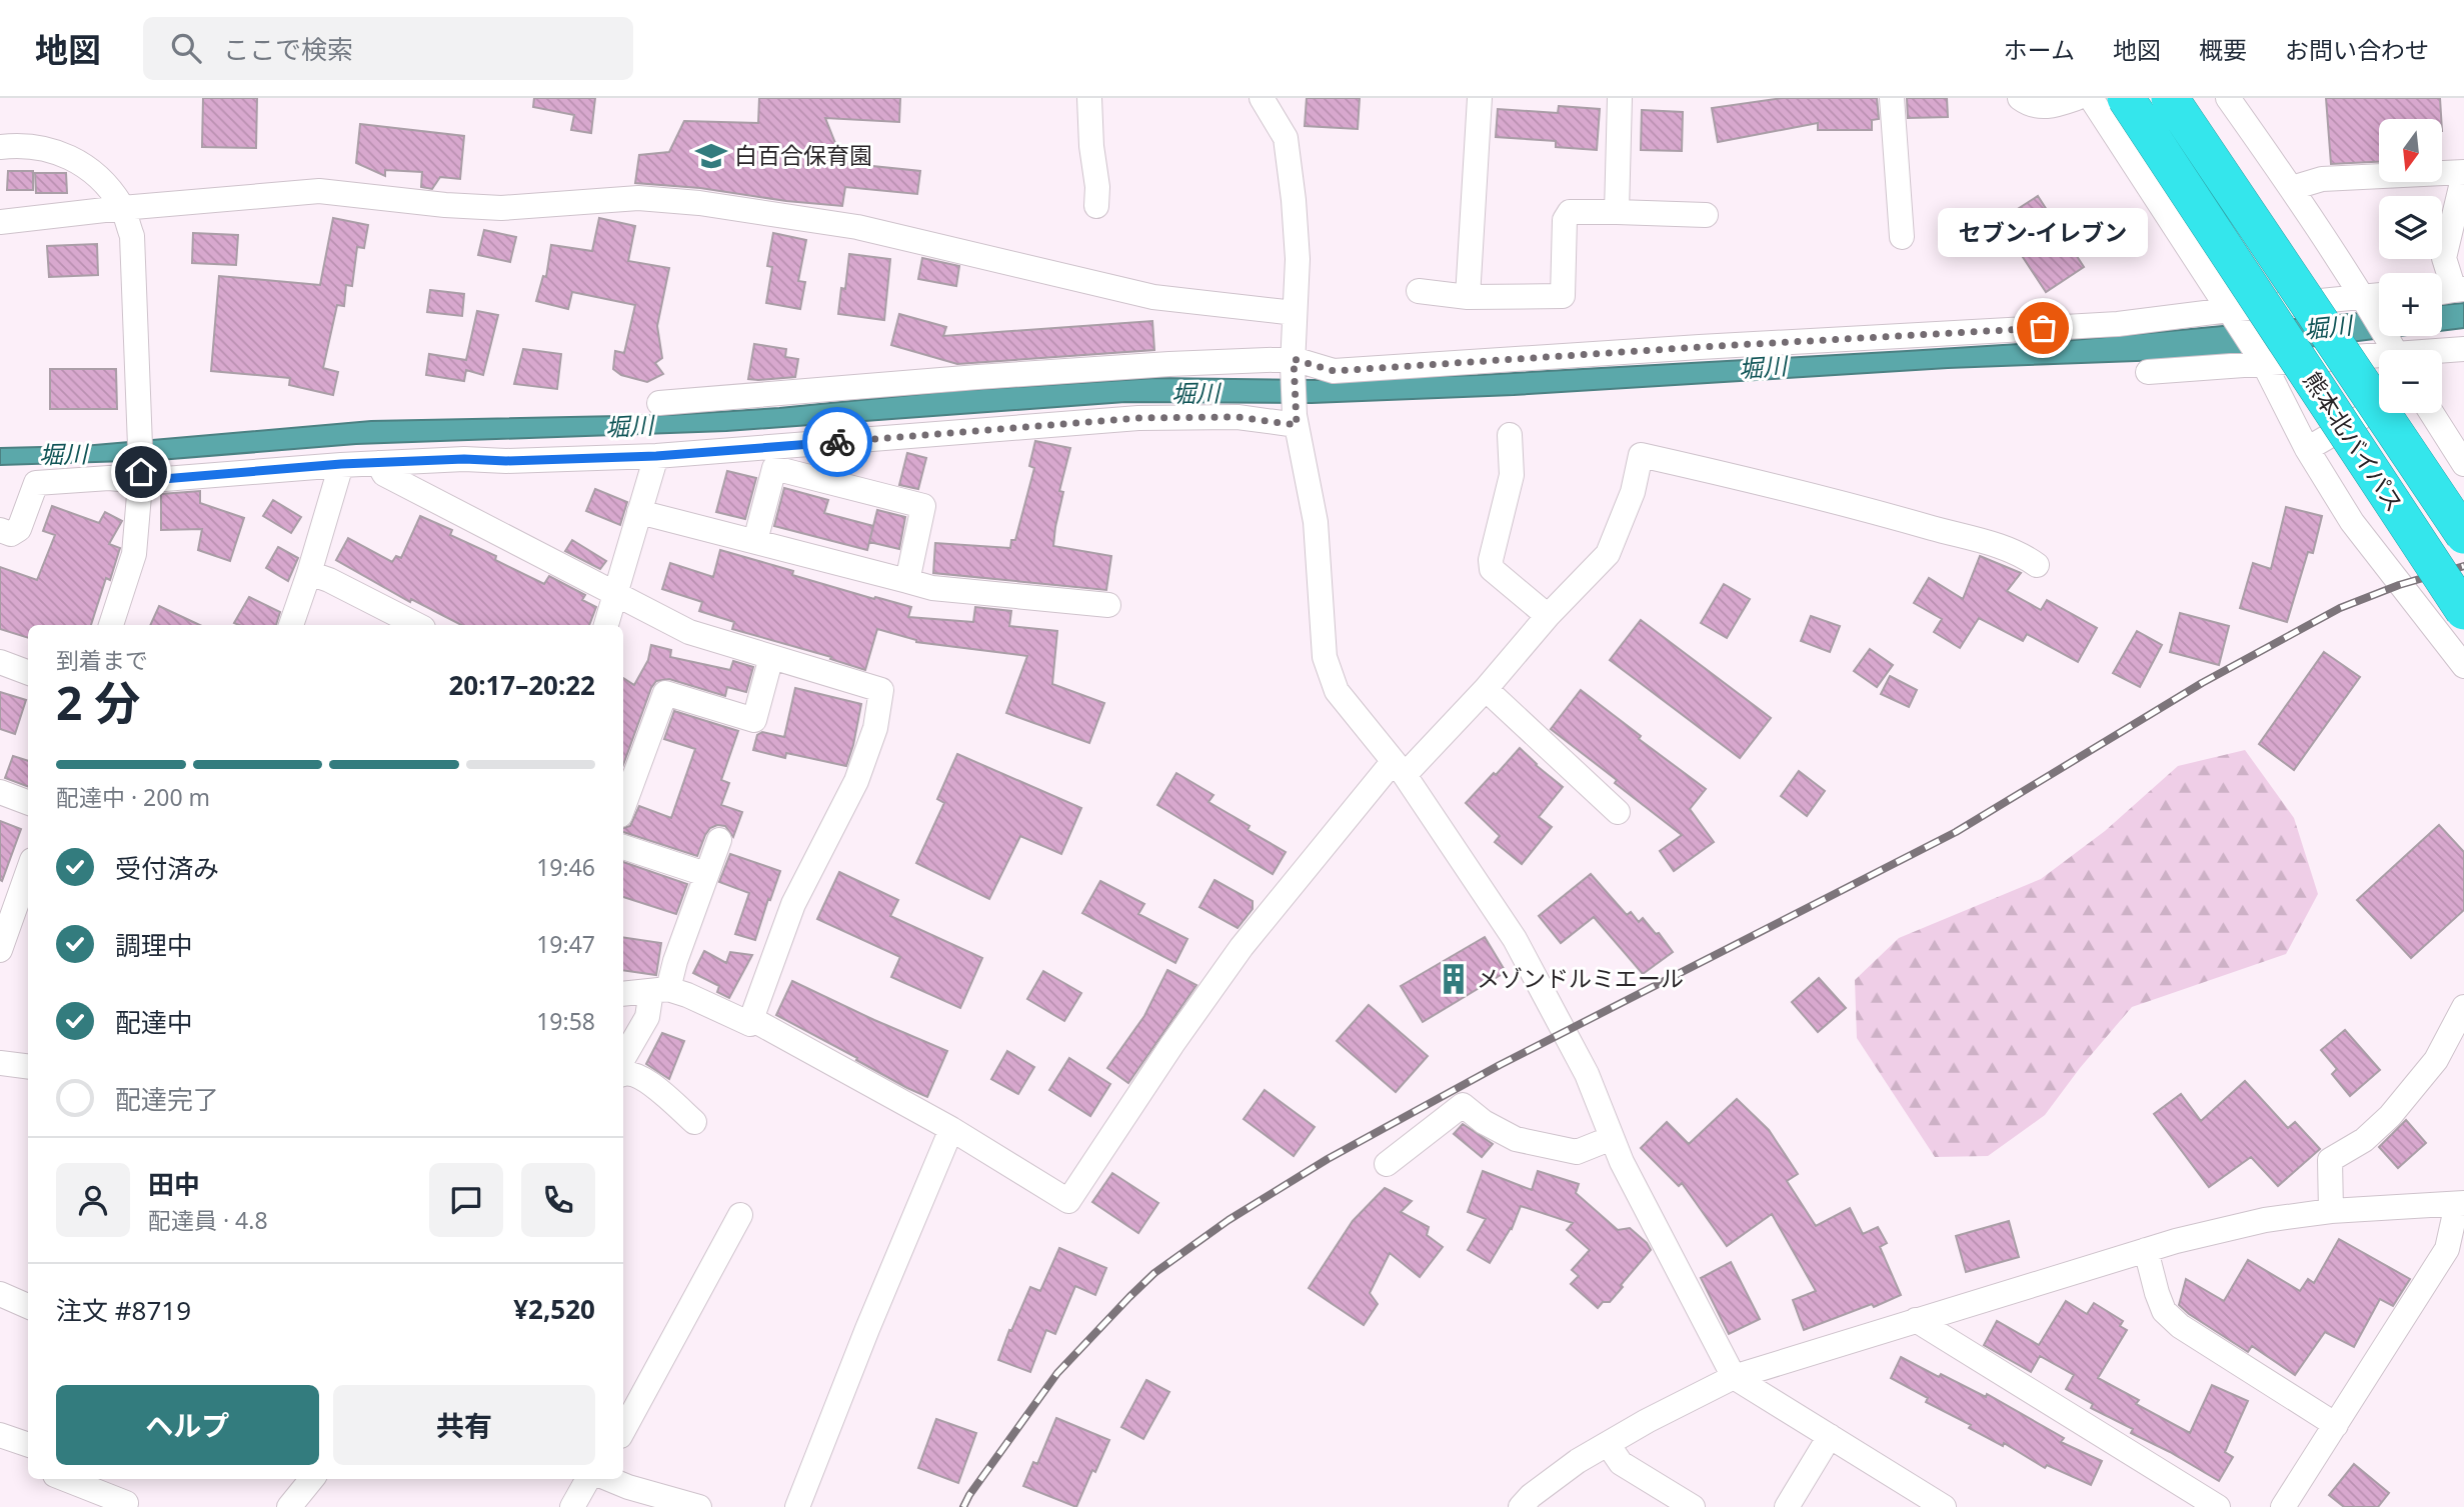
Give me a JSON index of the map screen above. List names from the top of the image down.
{
  "streets": {
    "highway": ["熊本北バイパス"]
  },
  "water": ["堀川"],
  "places": {
    "school or university": ["白百合保育園"],
    "other": ["セブン-イレブン"],
    "building": ["メゾンドルミエール"]
  },
  "north": "bottom",
  "page": {
    "header": "地図",
    "search": "ここで検索",
    "nav": [
      "ホーム",
      "地図",
      "概要",
      "お問い合わせ"
    ],
    "map_buttons": ["+", "−"],
    "bubble": "セブン-イレブン",
    "heading": ["2 分", "到着まで", "20:17–20:22"],
    "panel": [
      "田中",
      "配達員 · 4.8",
      "注文 #8719",
      "¥2,520"
    ],
    "bar": "配達中 · 200 m",
    "list": [
      ["受付済み", "19:46"],
      ["調理中", "19:47"],
      ["配達中", "19:58"],
      "配達完了"
    ],
    "buttons": ["ヘルプ", "共有"]
  }
}
